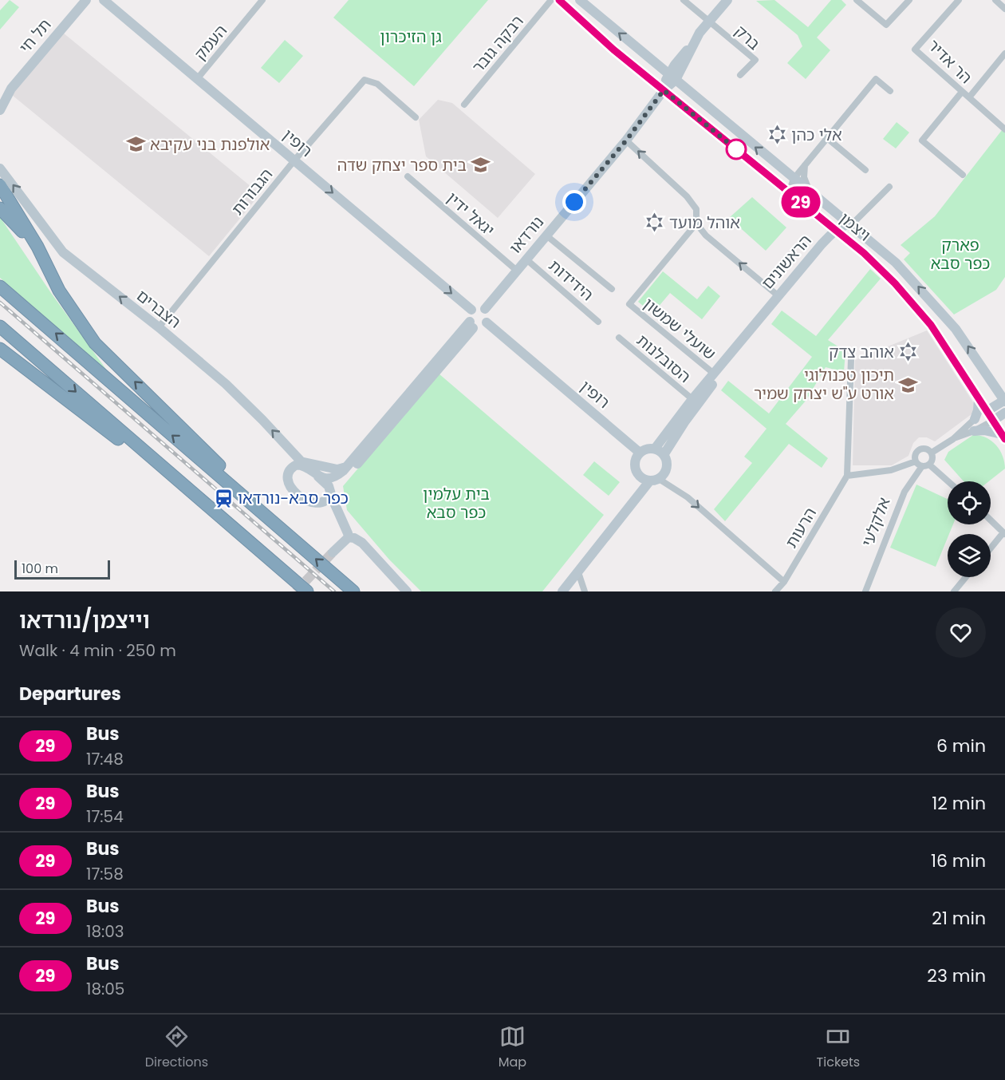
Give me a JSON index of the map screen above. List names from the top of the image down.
{
  "streets": {
    "street": [
      "תל חי",
      "ברק",
      "העמק",
      "רבקה גובר",
      "הר אדיר",
      "רופין",
      "הגבורות",
      "יגאל ידין",
      "ויצמן",
      "נורדאו",
      "הראשונים",
      "הידידות",
      "הצברים",
      "שועלי שמשון",
      "הסובלנות",
      "אלקלעי",
      "הרעות"
    ]
  },
  "crossings": [
    ["העמק", "רופין"],
    ["רופין", "הגבורות"],
    ["רופין", "נורדאו"],
    ["רופין", "הראשונים"],
    ["הגבורות", "הצברים"],
    ["יגאל ידין", "נורדאו"],
    ["ויצמן", "נורדאו"],
    ["ויצמן", "הראשונים"],
    ["נורדאו", "הידידות"],
    ["הראשונים", "שועלי שמשון"],
    ["הראשונים", "הסובלנות"]
  ],
  "one_way": ["הצברים"],
  "parks": ["גן הזיכרון", "פארק כפר סבא", "בית עלמין כפר סבא"],
  "places": {
    "synagogue": ["אלי כהן", "אוהל מועד", "אוהב צדק"],
    "school or university": ["אולפנת בני עקיבא", "בית ספר יצחק שדה", "תיכון טכנולוגי אורט ע\"ש יצחק שמיר"],
    "station": ["כפר סבא-נורדאו"]
  },
  "lines": ["bus line 29"],
  "scale_bar": "100 m",
  "page": {
    "on_map": "29",
    "scale": "100 m",
    "heading": [
      ["וייצמן/נורדאו", "Walk · 4 min · 250 m"],
      "Departures"
    ],
    "list": [
      {
        "mark": "29",
        "name": "Bus",
        "note": "17:48",
        "value": "6 min"
      },
      {
        "mark": "29",
        "name": "Bus",
        "note": "17:54",
        "value": "12 min"
      },
      {
        "mark": "29",
        "name": "Bus",
        "note": "17:58",
        "value": "16 min"
      },
      {
        "mark": "29",
        "name": "Bus",
        "note": "18:03",
        "value": "21 min"
      },
      {
        "mark": "29",
        "name": "Bus",
        "note": "18:05",
        "value": "23 min"
      }
    ],
    "tabs": ["Directions", "Map", "Tickets"]
  }
}
